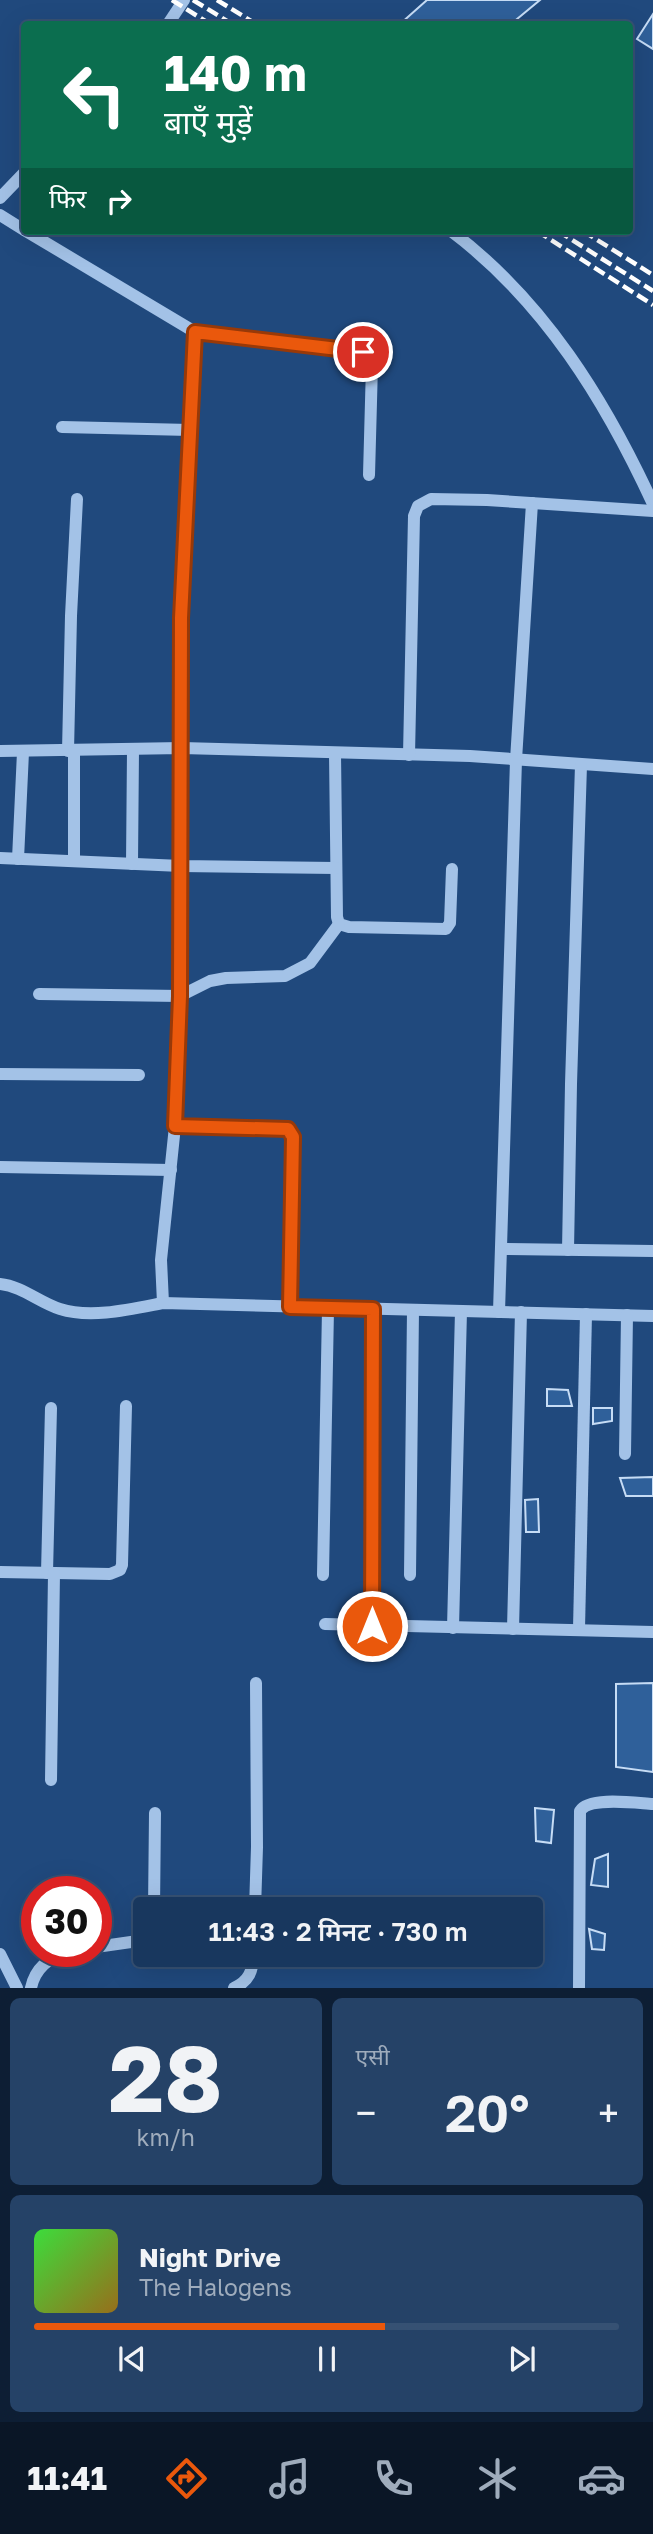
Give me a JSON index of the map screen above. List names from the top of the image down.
{
  "page": {
    "turn": ["140 m", "बाएँ मुड़ें"],
    "then": "फिर",
    "limit": "30",
    "trip": "11:43 · 2 मिनट · 730 m",
    "tile": [
      ["28", "km/h"],
      "एसी"
    ],
    "heat": ["−", "20°", "+"],
    "song": ["Night Drive", "The Halogens"],
    "tabs": "11:41"
  }
}
